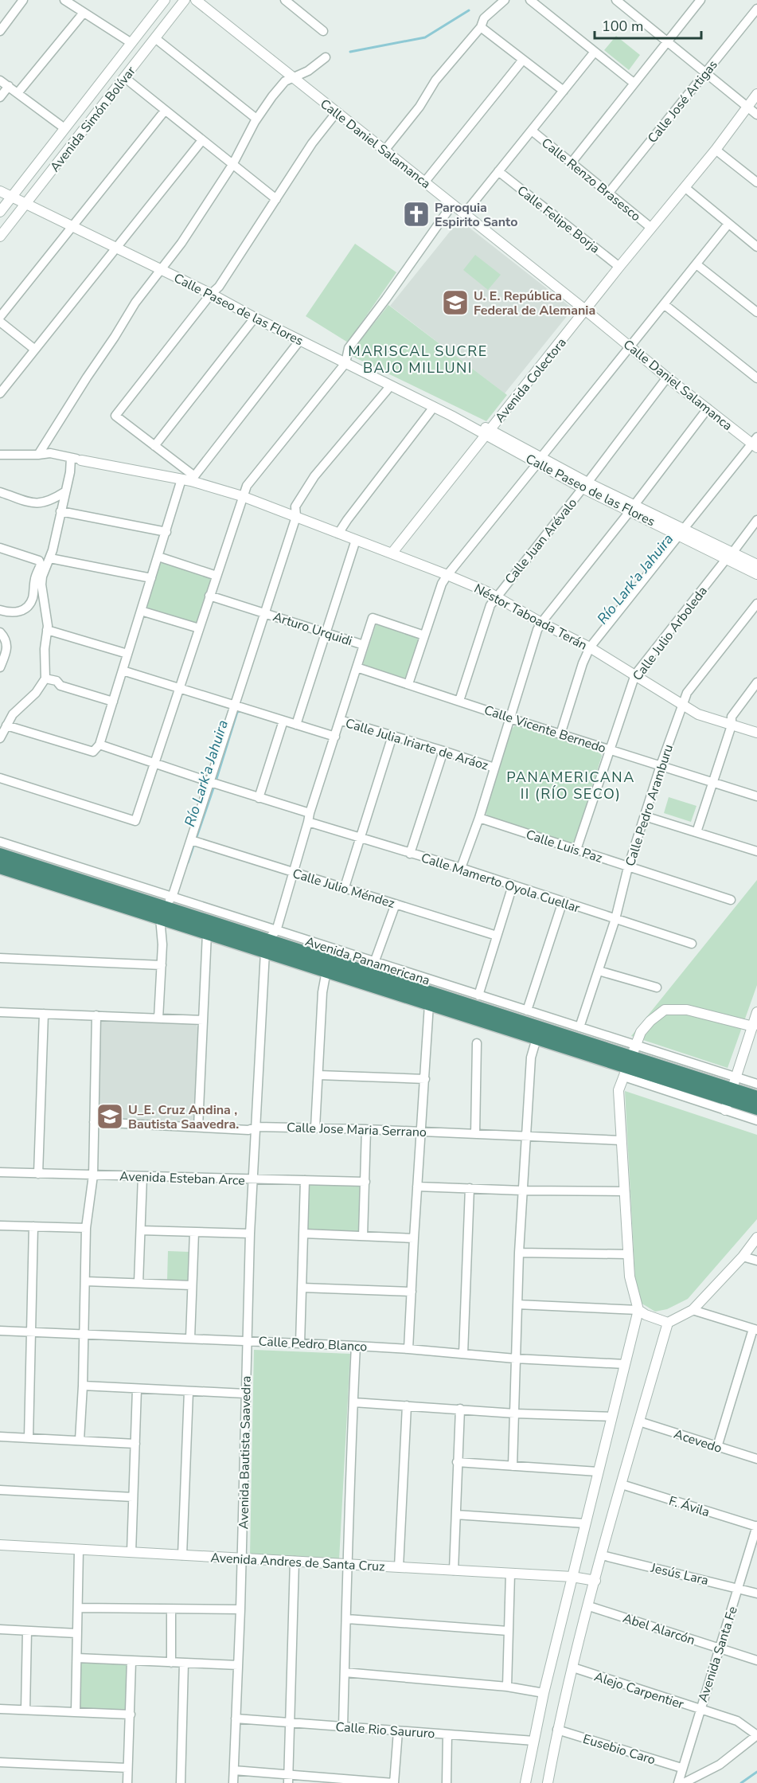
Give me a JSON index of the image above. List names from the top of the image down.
{
  "streets": {
    "highway": ["Avenida Panamericana"],
    "street": [
      "Calle José Artigas",
      "Avenida Simón Bolívar",
      "Calle Daniel Salamanca",
      "Calle Renzo Brasesco",
      "Calle Felipe Borja",
      "Calle Paseo de las Flores",
      "Avenida Colectora",
      "Calle Juan Arévalo",
      "Néstor Taboada Terán",
      "Arturo Urquidi",
      "Calle Julio Arboleda",
      "Calle Vicente Bernedo",
      "Calle Julia Iriarte de Aráoz",
      "Calle Pedro Aramburu",
      "Calle Luis Paz",
      "Calle Mamerto Oyola Cuellar",
      "Calle Julio Méndez",
      "Calle Jose Maria Serrano",
      "Avenida Esteban Arce",
      "Calle Pedro Blanco",
      "Acevedo",
      "Avenida Bautista Saavedra",
      "F. Ávila",
      "Avenida Andres de Santa Cruz",
      "Jesús Lara",
      "Abel Alarcón",
      "Avenida Santa Fe",
      "Alejo Carpentier",
      "Calle Rio Saururo",
      "Eusebio Caro"
    ]
  },
  "crossings": [
    ["Calle José Artigas", "Calle Renzo Brasesco"],
    ["Avenida Simón Bolívar", "Calle Paseo de las Flores"],
    ["Calle Daniel Salamanca", "Avenida Colectora"],
    ["Calle Daniel Salamanca", "Calle Juan Arévalo"],
    ["Calle Renzo Brasesco", "Avenida Colectora"],
    ["Calle Felipe Borja", "Avenida Colectora"],
    ["Calle Paseo de las Flores", "Avenida Colectora"],
    ["Calle Paseo de las Flores", "Calle Juan Arévalo"],
    ["Calle Paseo de las Flores", "Calle Julio Arboleda"],
    ["Avenida Colectora", "Néstor Taboada Terán"],
    ["Calle Juan Arévalo", "Néstor Taboada Terán"],
    ["Calle Juan Arévalo", "Calle Vicente Bernedo"],
    ["Néstor Taboada Terán", "Calle Julio Arboleda"],
    ["Néstor Taboada Terán", "Calle Pedro Aramburu"],
    ["Calle Julio Arboleda", "Calle Vicente Bernedo"],
    ["Calle Julio Arboleda", "Calle Luis Paz"],
    ["Calle Vicente Bernedo", "Calle Pedro Aramburu"],
    ["Calle Vicente Bernedo", "Avenida Bautista Saavedra"],
    ["Calle Julia Iriarte de Aráoz", "Avenida Bautista Saavedra"],
    ["Calle Pedro Aramburu", "Calle Luis Paz"],
    ["Calle Pedro Aramburu", "Calle Mamerto Oyola Cuellar"],
    ["Calle Pedro Aramburu", "Avenida Panamericana"],
    ["Calle Mamerto Oyola Cuellar", "Avenida Bautista Saavedra"],
    ["Calle Julio Méndez", "Avenida Bautista Saavedra"],
    ["Avenida Panamericana", "Avenida Bautista Saavedra"],
    ["Calle Jose Maria Serrano", "Avenida Bautista Saavedra"],
    ["Avenida Esteban Arce", "Avenida Bautista Saavedra"],
    ["Calle Pedro Blanco", "Avenida Bautista Saavedra"],
    ["Avenida Bautista Saavedra", "Avenida Andres de Santa Cruz"],
    ["Avenida Bautista Saavedra", "Calle Rio Saururo"],
    ["F. Ávila", "Avenida Santa Fe"],
    ["Jesús Lara", "Avenida Santa Fe"],
    ["Abel Alarcón", "Avenida Santa Fe"],
    ["Avenida Santa Fe", "Alejo Carpentier"],
    ["Avenida Santa Fe", "Eusebio Caro"]
  ],
  "districts": ["MARISCAL SUCRE BAJO MILLUNI", "PANAMERICANA II (RÍO SECO)"],
  "water": ["Río Lark’a Jahuira"],
  "places": {
    "church": ["Paroquia Espirito Santo"],
    "school or university": ["U. E. República Federal de Alemania", "U_E. Cruz Andina , Bautista Saavedra."]
  },
  "scale_bar": "100 m"
}
